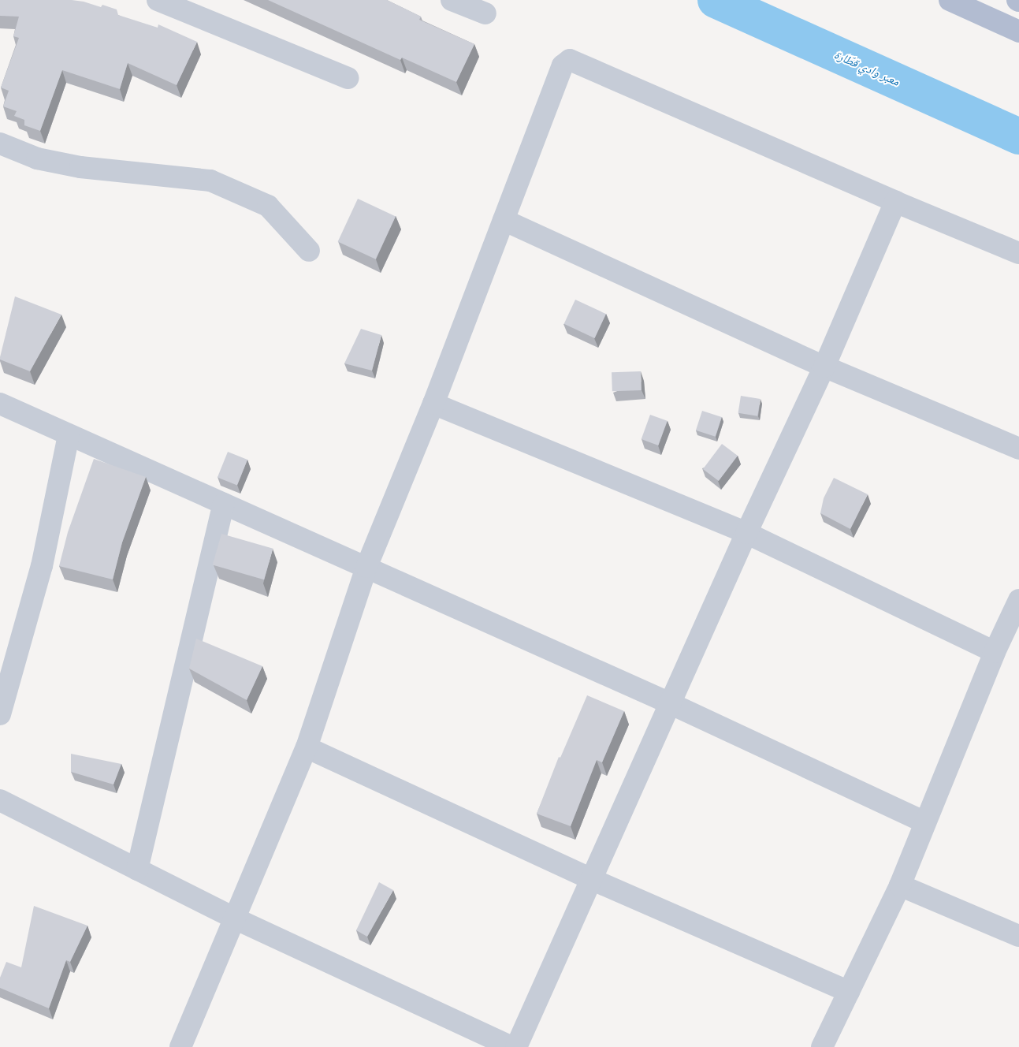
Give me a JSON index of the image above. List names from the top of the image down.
{
  "water": ["معبر وادي قطّارة"]
}
